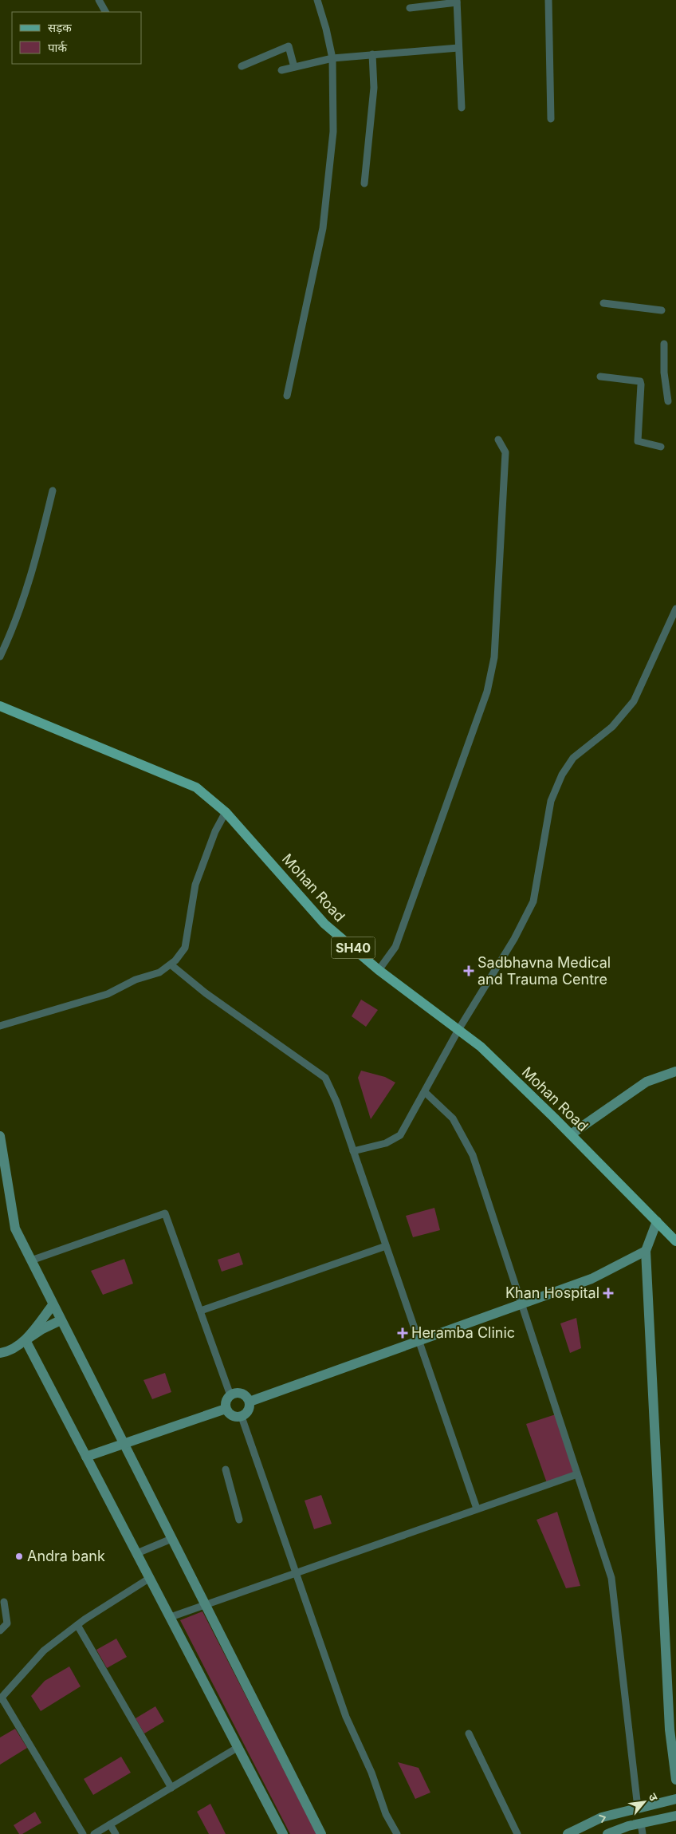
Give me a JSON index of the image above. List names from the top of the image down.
{
  "streets": {
    "main road": ["Mohan Road", "SH40"]
  },
  "places": {
    "health": ["Sadbhavna Medical and Trauma Centre", "Khan Hospital", "Heramba Clinic"],
    "other": ["Andra bank"]
  },
  "legend": ["सड़क", "पार्क"],
  "north": "top right"
}
